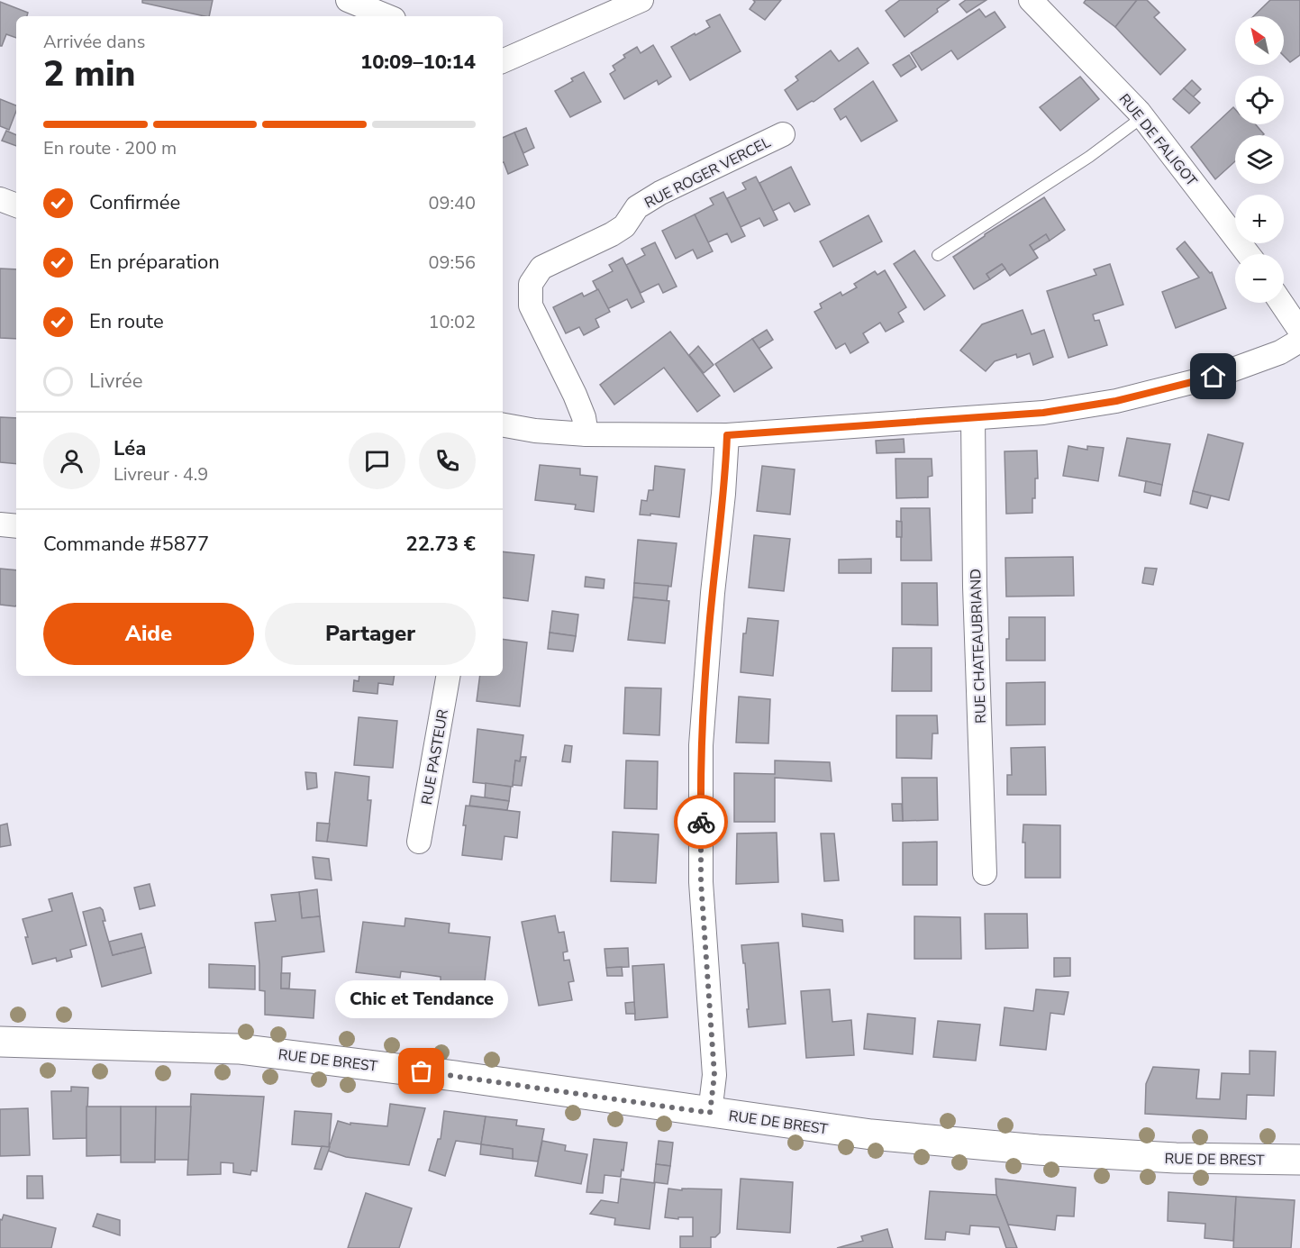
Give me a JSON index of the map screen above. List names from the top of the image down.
{
  "streets": {
    "main road": ["RUE DE BREST"],
    "street": [
      "RUE DE FALIGOT",
      "RUE ROGER VERCEL",
      "RUE CHATEAUBRIAND",
      "RUE PASTEUR"
    ]
  },
  "places": ["Chic et Tendance"],
  "north": "top left",
  "page": {
    "map_buttons": ["+", "−"],
    "heading": ["2 min", "Arrivée dans", "10:09–10:14"],
    "panel": [
      "Léa",
      "Livreur · 4.9",
      "Commande #5877",
      "22.73 €"
    ],
    "bar": "En route · 200 m",
    "list": [
      ["Confirmée", "09:40"],
      ["En préparation", "09:56"],
      ["En route", "10:02"],
      "Livrée"
    ],
    "buttons": ["Aide", "Partager"],
    "bubble": "Chic et Tendance"
  }
}
